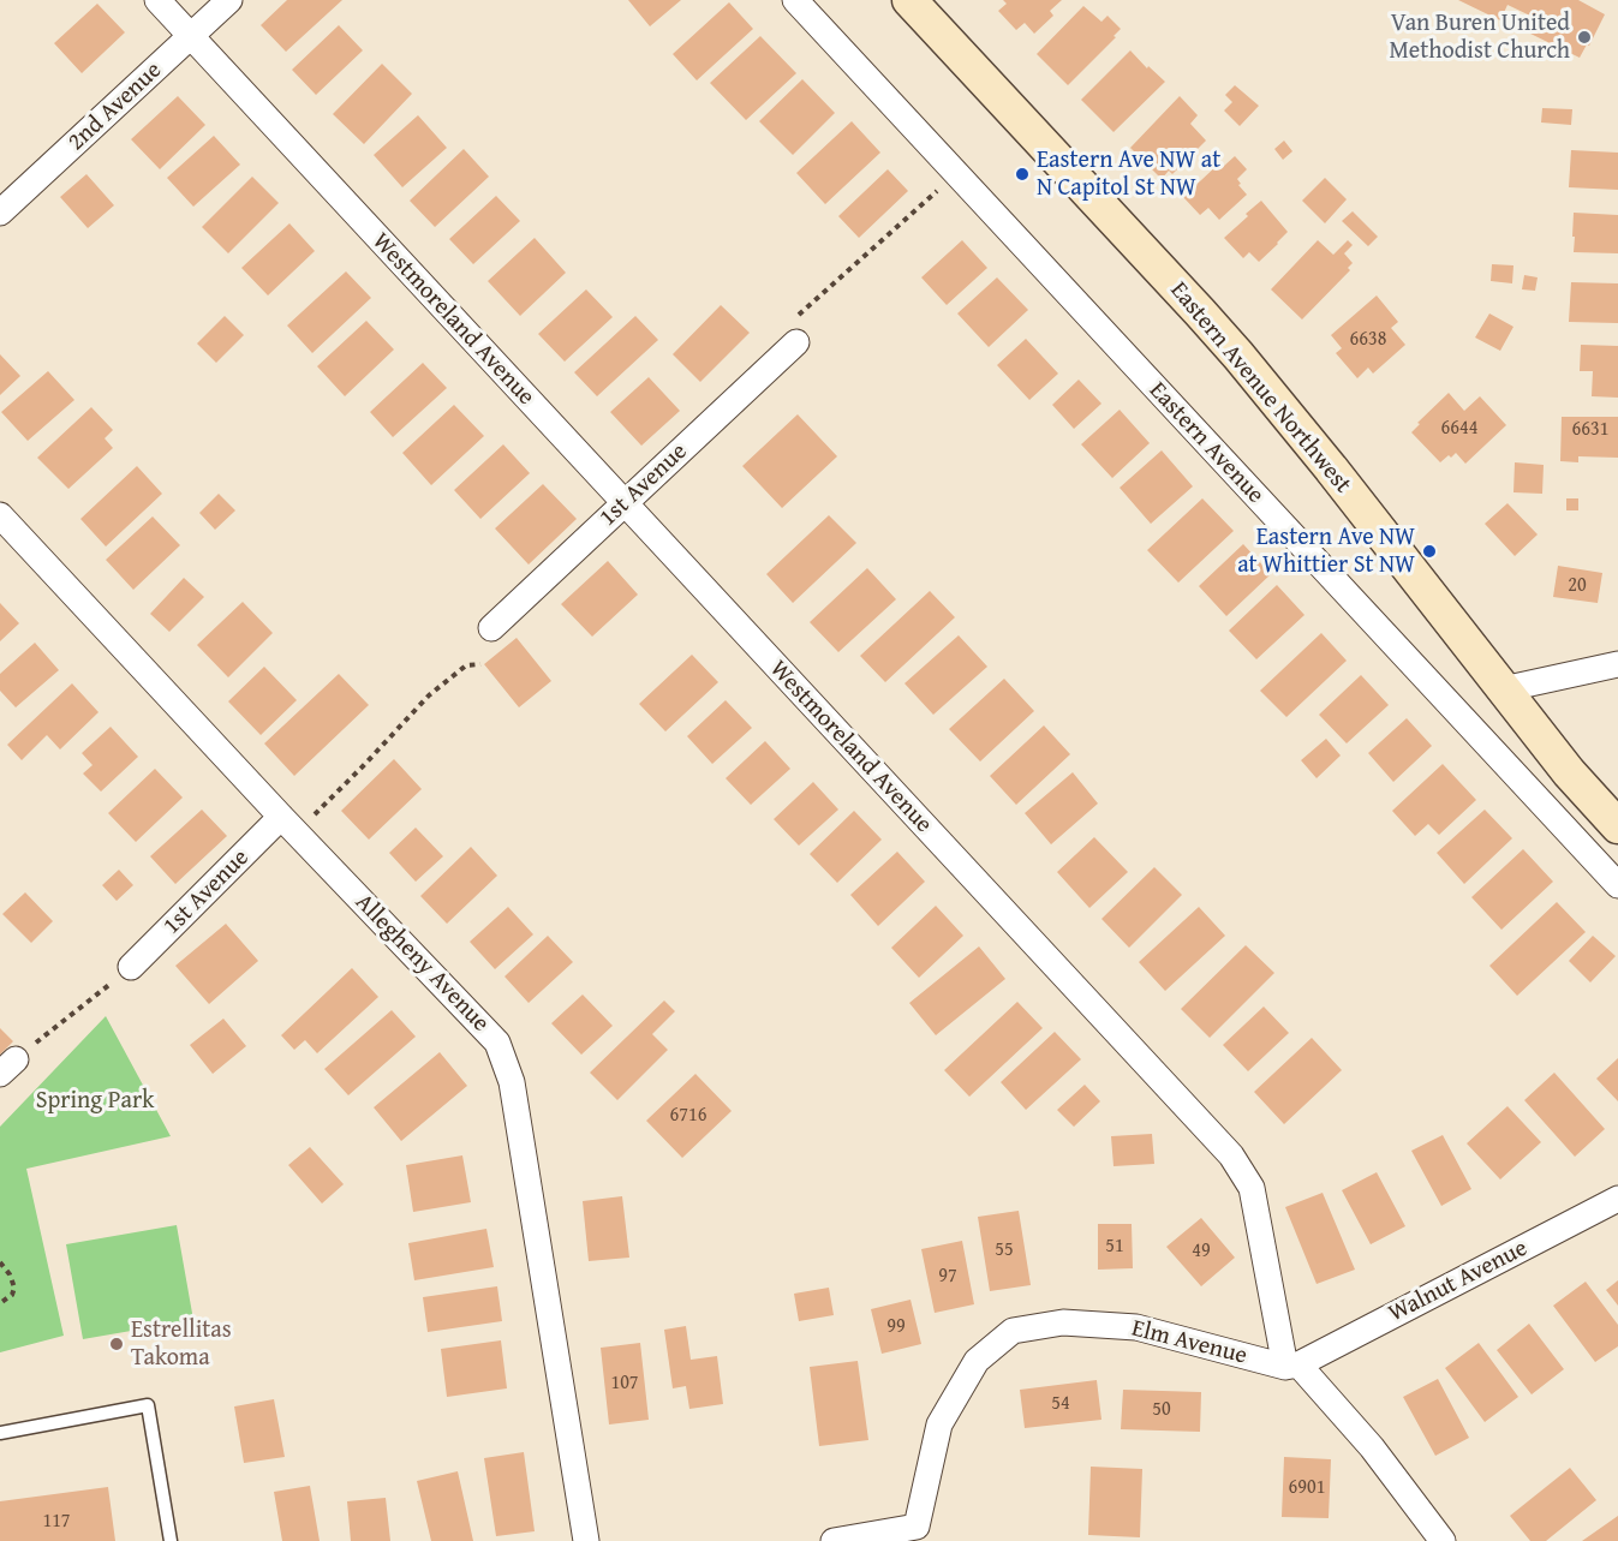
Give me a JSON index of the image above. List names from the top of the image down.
{
  "streets": {
    "street": [
      "2nd Avenue",
      "Westmoreland Avenue",
      "Eastern Avenue Northwest",
      "Eastern Avenue",
      "1st Avenue",
      "Allegheny Avenue",
      "Walnut Avenue",
      "Elm Avenue"
    ]
  },
  "crossings": [
    ["2nd Avenue", "Westmoreland Avenue"],
    ["Westmoreland Avenue", "1st Avenue"],
    ["Westmoreland Avenue", "Walnut Avenue"],
    ["Westmoreland Avenue", "Elm Avenue"],
    ["1st Avenue", "Allegheny Avenue"],
    ["Walnut Avenue", "Elm Avenue"]
  ],
  "parks": ["Spring Park"],
  "places": [
    "Van Buren United Methodist Church",
    "Eastern Ave NW at N Capitol St NW",
    "Eastern Ave NW at Whittier St NW",
    "Estrellitas Takoma"
  ],
  "house_numbers": [
    "6638",
    "6644",
    "6631",
    "20",
    "6716",
    "51",
    "55",
    "49",
    "97",
    "99",
    "107",
    "54",
    "50",
    "6901",
    "117"
  ]
}
